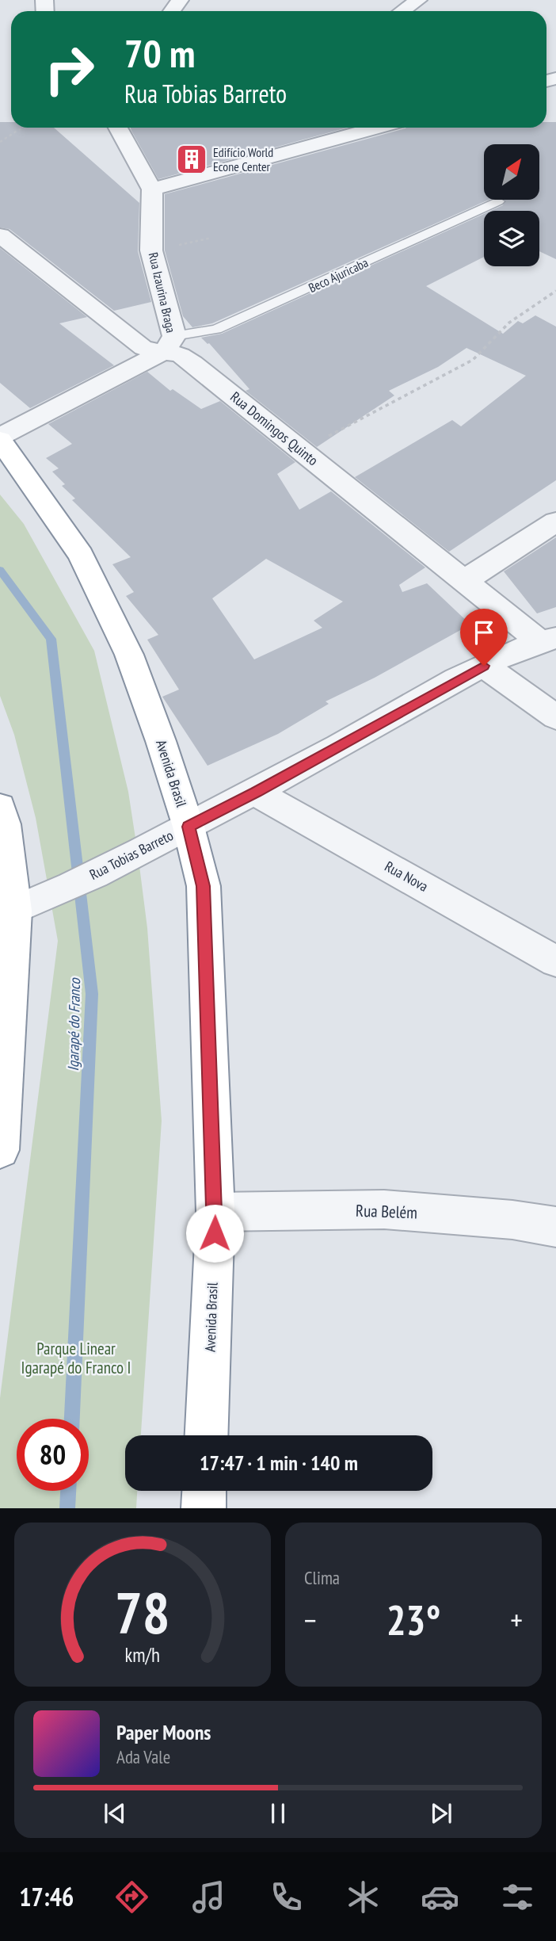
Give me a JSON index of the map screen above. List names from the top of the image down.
{
  "streets": {
    "highway": ["Avenida Brasil"],
    "street": [
      "Rua Izaurina Braga",
      "Rua Domingos Quinto",
      "Rua Tobias Barreto",
      "Rua Nova",
      "Rua Belém"
    ],
    "lane": ["Beco Ajuricaba"]
  },
  "crossings": [
    ["Beco Ajuricaba", "Rua Izaurina Braga"],
    ["Beco Ajuricaba", "Rua Domingos Quinto"],
    ["Rua Izaurina Braga", "Rua Domingos Quinto"],
    ["Rua Izaurina Braga", "Avenida Brasil"],
    ["Rua Domingos Quinto", "Rua Tobias Barreto"],
    ["Avenida Brasil", "Rua Tobias Barreto"],
    ["Avenida Brasil", "Rua Belém"],
    ["Rua Tobias Barreto", "Rua Nova"]
  ],
  "water": ["Igarapé do Franco"],
  "parks": ["Parque Linear Igarapé do Franco I"],
  "places": {
    "building": ["Edifício World Econe Center"]
  },
  "north": "top right",
  "page": {
    "turn": ["70 m", "Rua Tobias Barreto"],
    "limit": "80",
    "trip": "17:47 · 1 min · 140 m",
    "tile": "Clima",
    "heat": ["−", "23°", "+"],
    "song": ["Paper Moons", "Ada Vale"],
    "tabs": "17:46",
    "gauge": ["78", "km/h"]
  }
}
